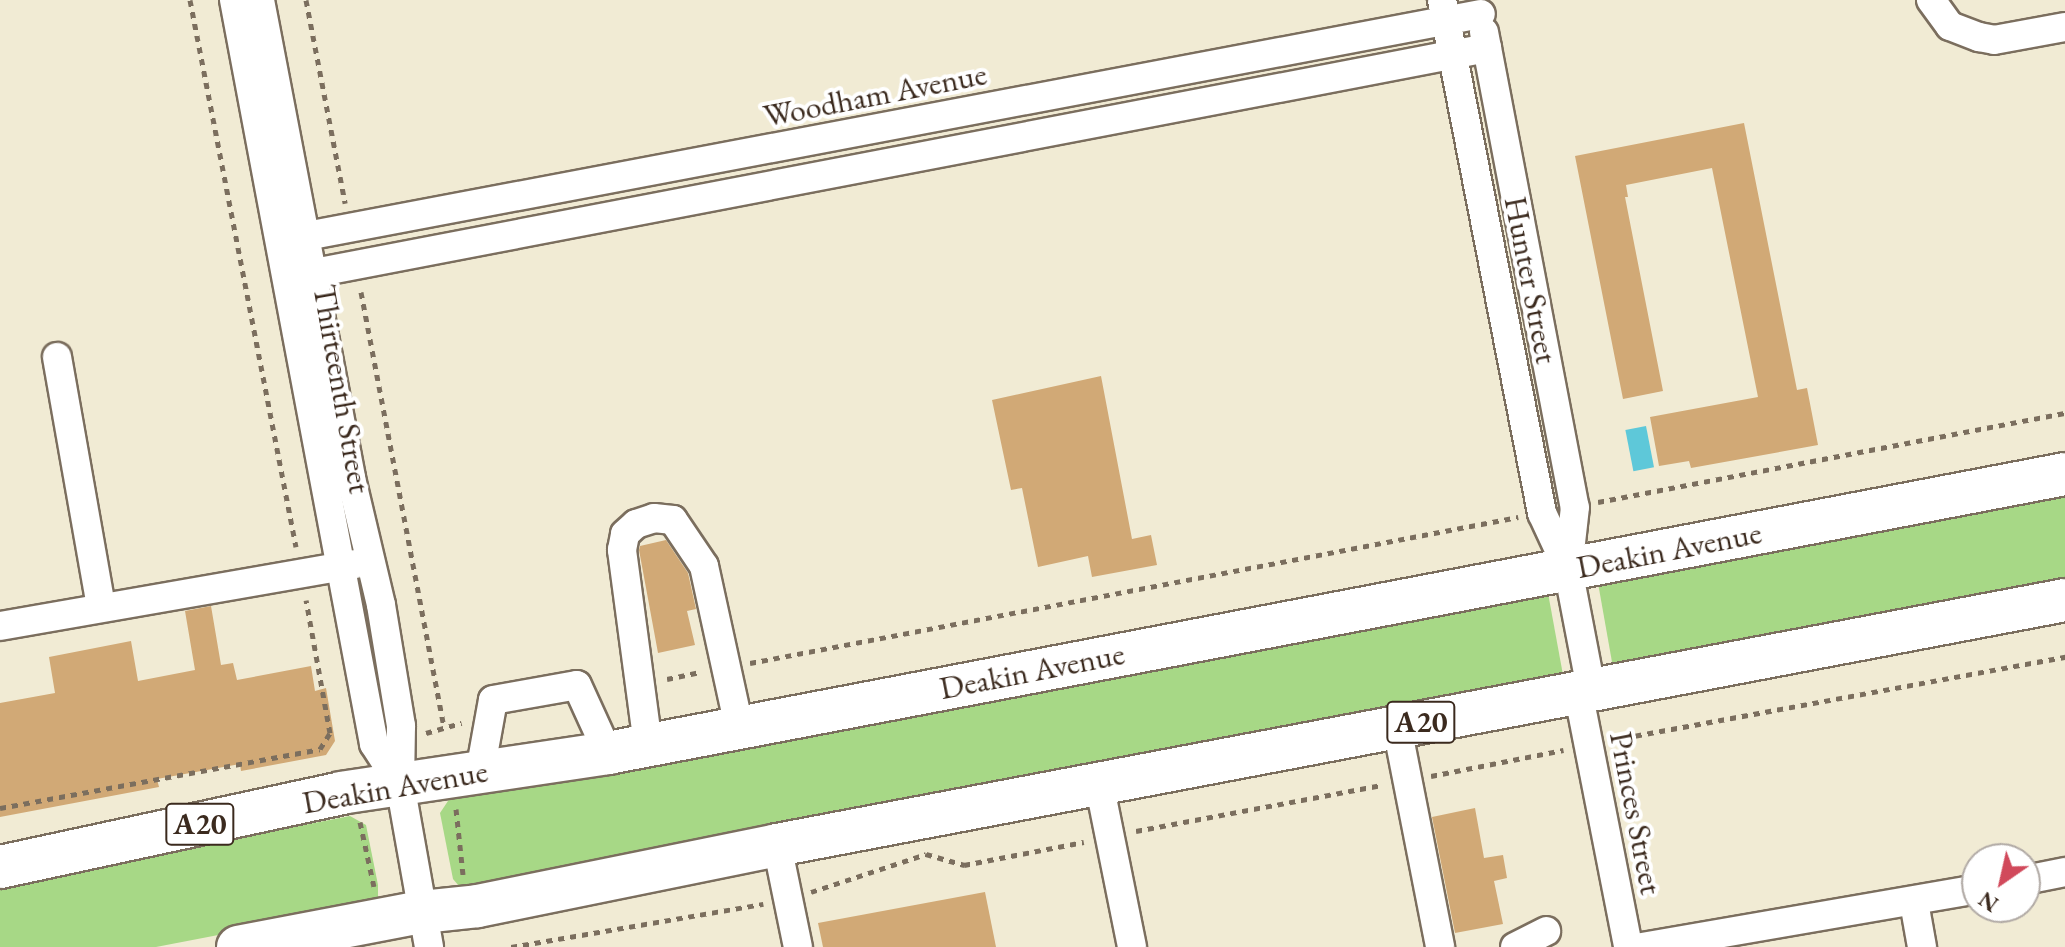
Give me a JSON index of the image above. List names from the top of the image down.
{
  "streets": {
    "highway": ["Deakin Avenue", "A20"],
    "street": [
      "Woodham Avenue",
      "Hunter Street",
      "Thirteenth Street",
      "Princes Street"
    ]
  },
  "crossings": [
    ["Woodham Avenue", "Hunter Street"],
    ["Woodham Avenue", "Thirteenth Street"],
    ["Hunter Street", "Deakin Avenue"],
    ["Hunter Street", "A20"],
    ["Hunter Street", "Princes Street"],
    ["Thirteenth Street", "Deakin Avenue"],
    ["Thirteenth Street", "A20"],
    ["A20", "Princes Street"]
  ],
  "north": "bottom left"
}
